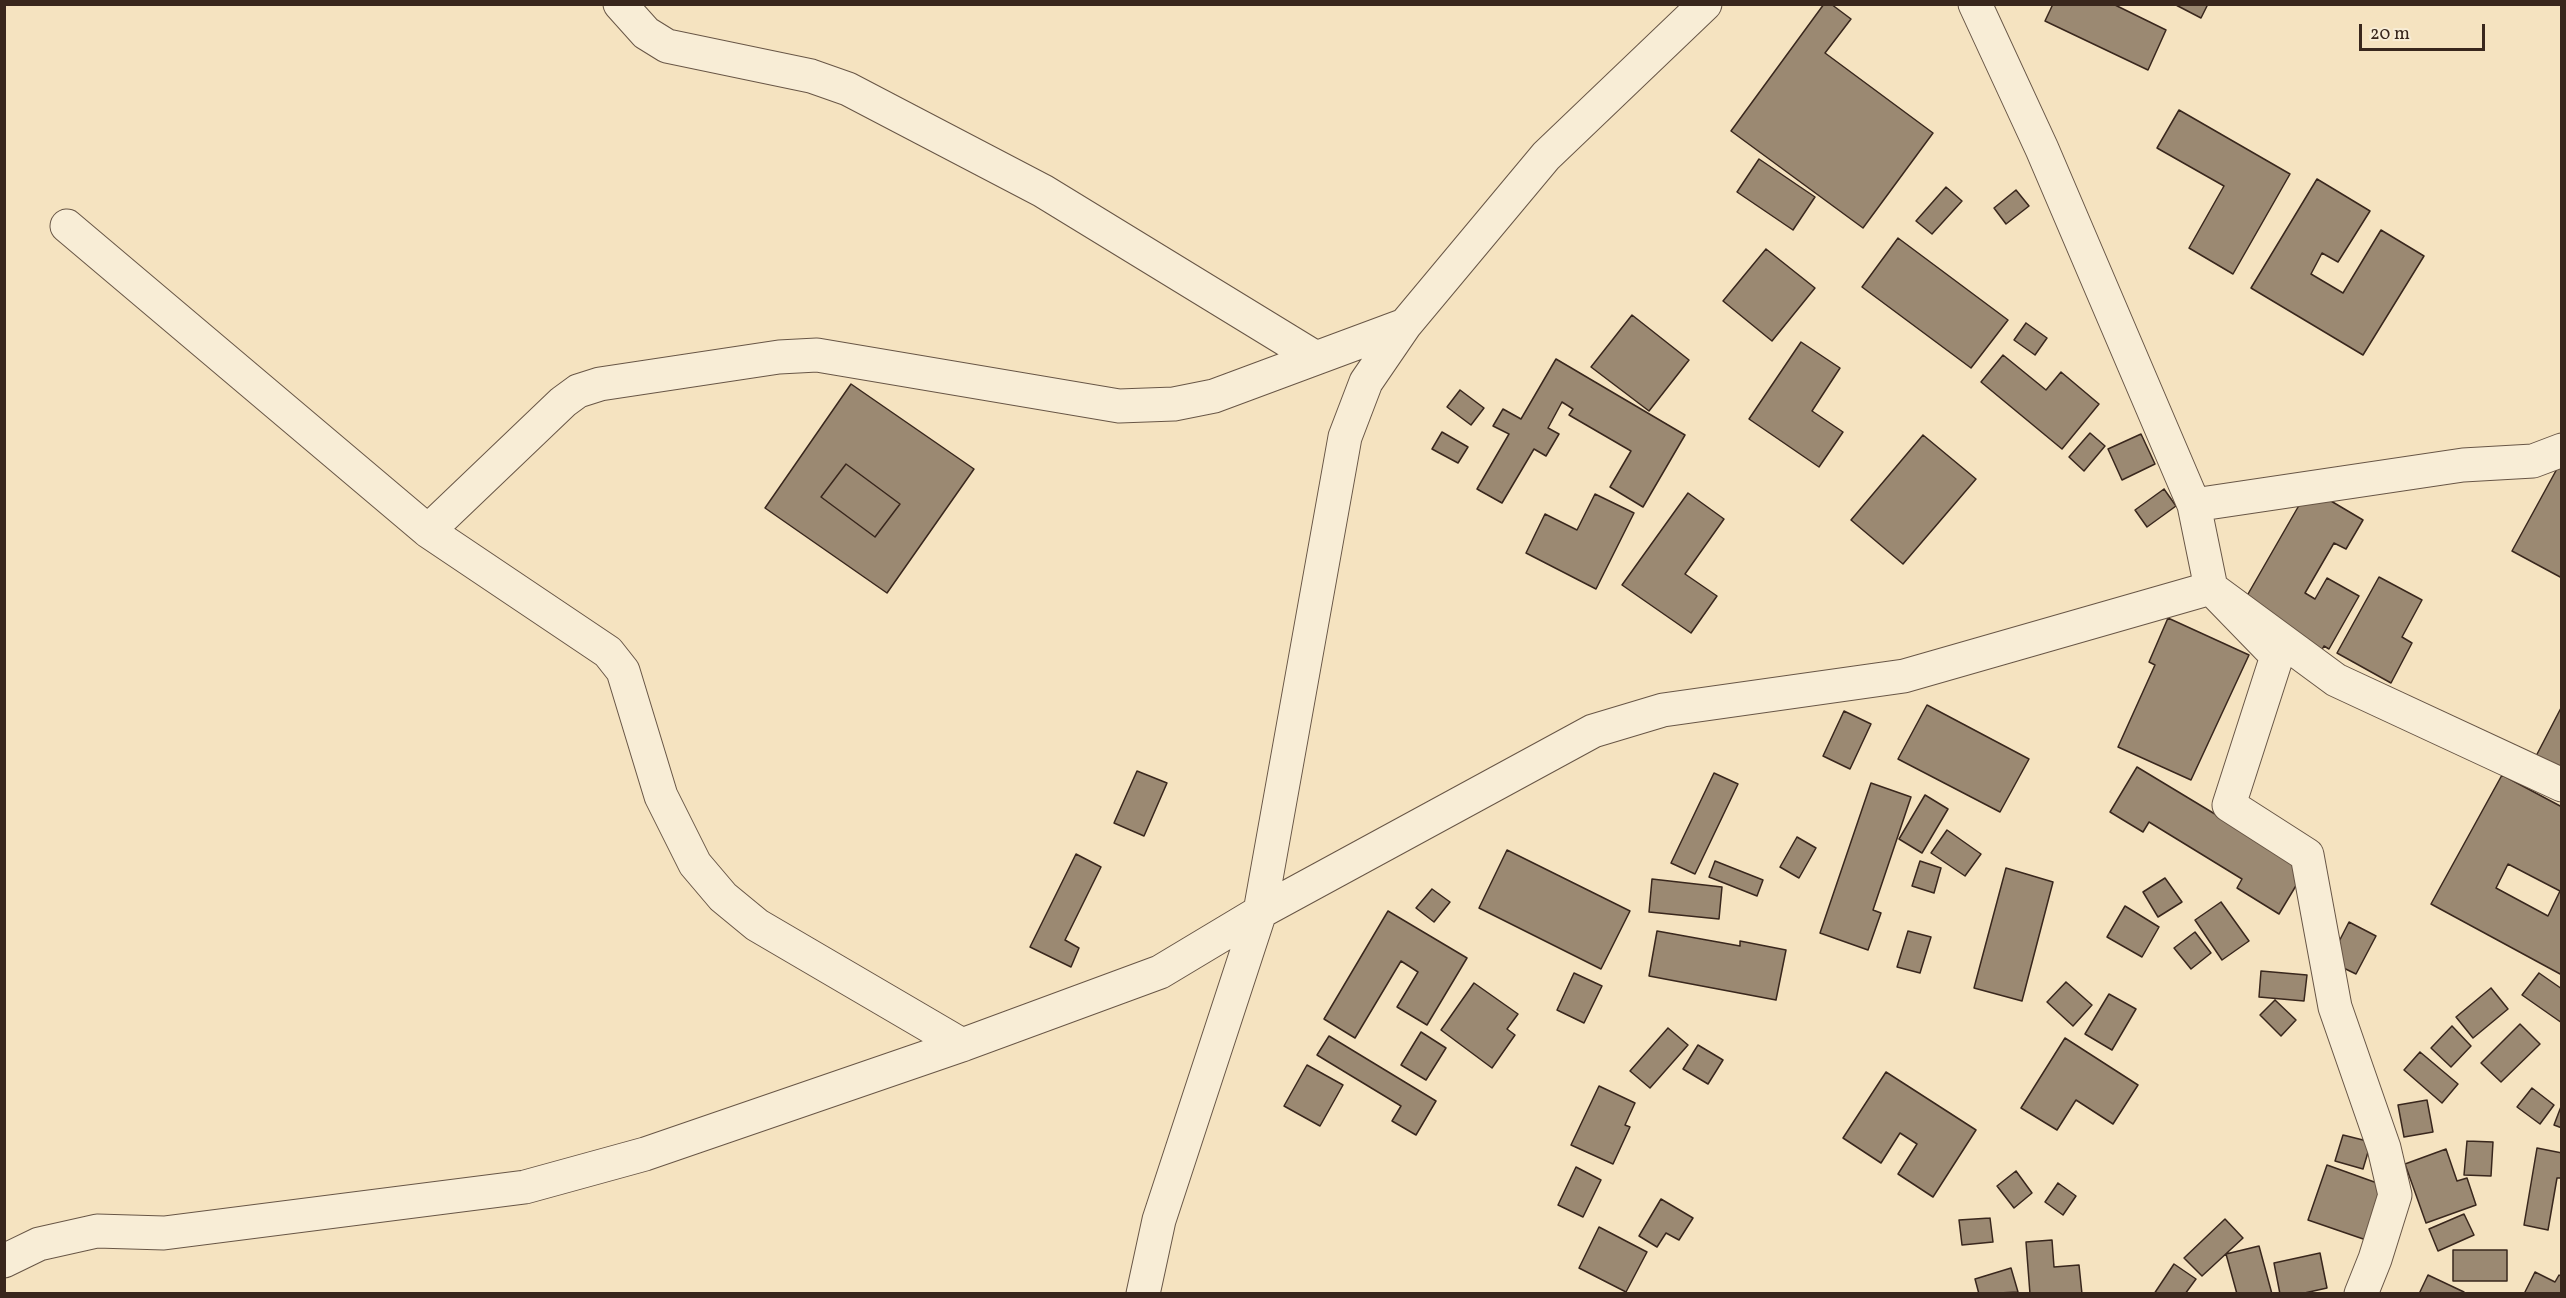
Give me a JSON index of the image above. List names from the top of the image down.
{
  "scale_bar": "20 m"
}
